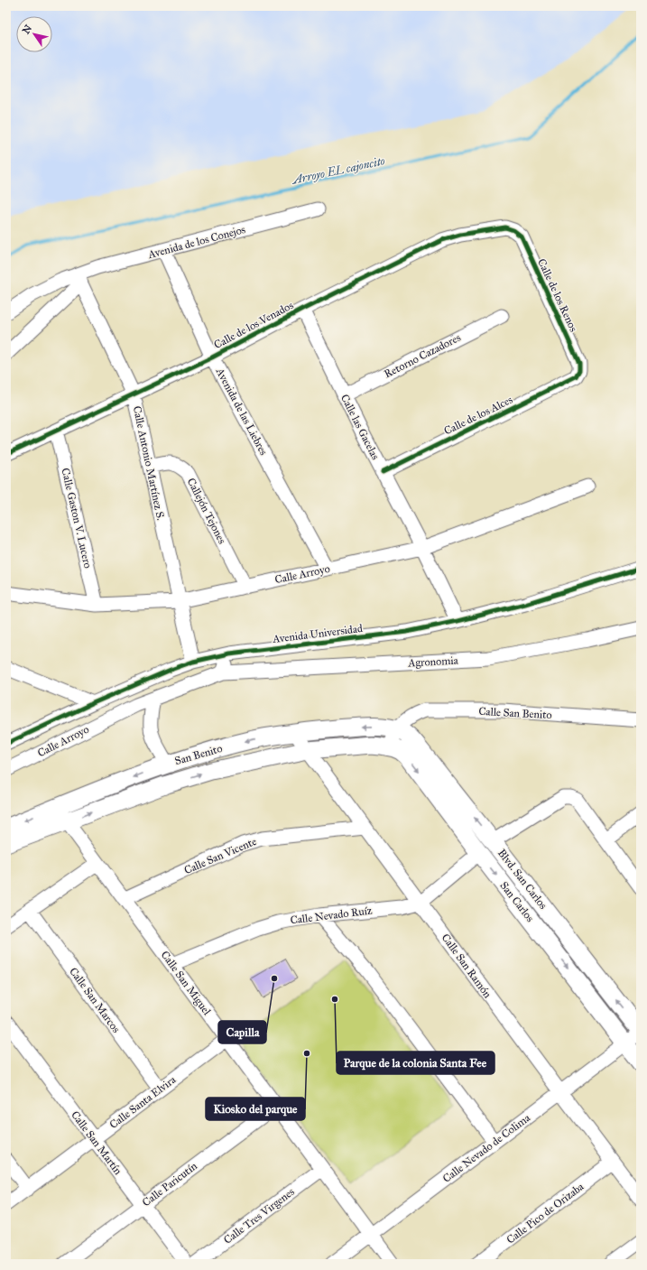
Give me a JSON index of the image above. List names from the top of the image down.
{
  "streets": {
    "main road": ["San Benito", "Blvd. San Carlos", "San Carlos"],
    "street": [
      "Avenida de los Conejos",
      "Calle de los Renos",
      "Calle de los Venados",
      "Retorno Cazadores",
      "Avenida de las Liebres",
      "Calle de los Alces",
      "Calle las Gacelas",
      "Calle Antonio Martínez S.",
      "Callejón Tejones",
      "Calle Gaston V. Lucero",
      "Calle Arroyo",
      "Avenida Universidad",
      "Agronomia",
      "Calle San Benito",
      "Calle San Vicente",
      "Calle Nevado Ruíz",
      "Calle San Ramón",
      "Calle San Miguel",
      "Calle San Marcos",
      "Calle Santa Elvira",
      "Calle San Martín",
      "Calle Nevado de Colima",
      "Calle Paricutín",
      "Calle Pico de Orizaba",
      "Calle Tres Virgenes"
    ]
  },
  "crossings": [
    ["Avenida de los Conejos", "Avenida de las Liebres"],
    ["Avenida de los Conejos", "Calle Antonio Martínez S."],
    ["Calle de los Renos", "Calle de los Venados"],
    ["Calle de los Renos", "Calle de los Alces"],
    ["Calle de los Venados", "Avenida de las Liebres"],
    ["Calle de los Venados", "Calle las Gacelas"],
    ["Calle de los Venados", "Calle Antonio Martínez S."],
    ["Calle de los Venados", "Calle Gaston V. Lucero"],
    ["Retorno Cazadores", "Calle las Gacelas"],
    ["Avenida de las Liebres", "Calle Arroyo"],
    ["Calle de los Alces", "Calle las Gacelas"],
    ["Calle las Gacelas", "Calle Arroyo"],
    ["Calle las Gacelas", "Avenida Universidad"],
    ["Calle Antonio Martínez S.", "Callejón Tejones"],
    ["Calle Antonio Martínez S.", "Calle Arroyo"],
    ["Calle Antonio Martínez S.", "Avenida Universidad"],
    ["Callejón Tejones", "Calle Arroyo"],
    ["Calle Gaston V. Lucero", "Calle Arroyo"],
    ["Calle Arroyo", "Agronomia"],
    ["Calle San Benito", "San Benito"],
    ["Calle San Benito", "Blvd. San Carlos"],
    ["San Benito", "Blvd. San Carlos"],
    ["San Benito", "San Carlos"],
    ["San Benito", "Calle San Ramón"],
    ["San Benito", "Calle San Miguel"],
    ["Calle San Vicente", "Calle San Ramón"],
    ["Calle San Vicente", "Calle San Miguel"],
    ["Blvd. San Carlos", "Calle Nevado de Colima"],
    ["San Carlos", "Calle Nevado Ruíz"],
    ["San Carlos", "Calle Nevado de Colima"],
    ["Calle Nevado Ruíz", "Calle San Ramón"],
    ["Calle Nevado Ruíz", "Calle San Miguel"],
    ["Calle San Ramón", "Calle Nevado de Colima"],
    ["Calle San Ramón", "Calle Pico de Orizaba"],
    ["Calle San Miguel", "Calle Santa Elvira"],
    ["Calle San Miguel", "Calle Nevado de Colima"],
    ["Calle San Miguel", "Calle Paricutín"],
    ["Calle San Miguel", "Calle Tres Virgenes"],
    ["Calle San Marcos", "Calle Santa Elvira"],
    ["Calle Santa Elvira", "Calle San Martín"],
    ["Calle San Martín", "Calle Paricutín"]
  ],
  "one_way": ["Blvd. San Carlos", "San Carlos"],
  "water": ["Arroyo EL cajoncito"],
  "places": ["Capilla", "Parque de la colonia Santa Fee", "Kiosko del parque"],
  "north": "top left"
}
